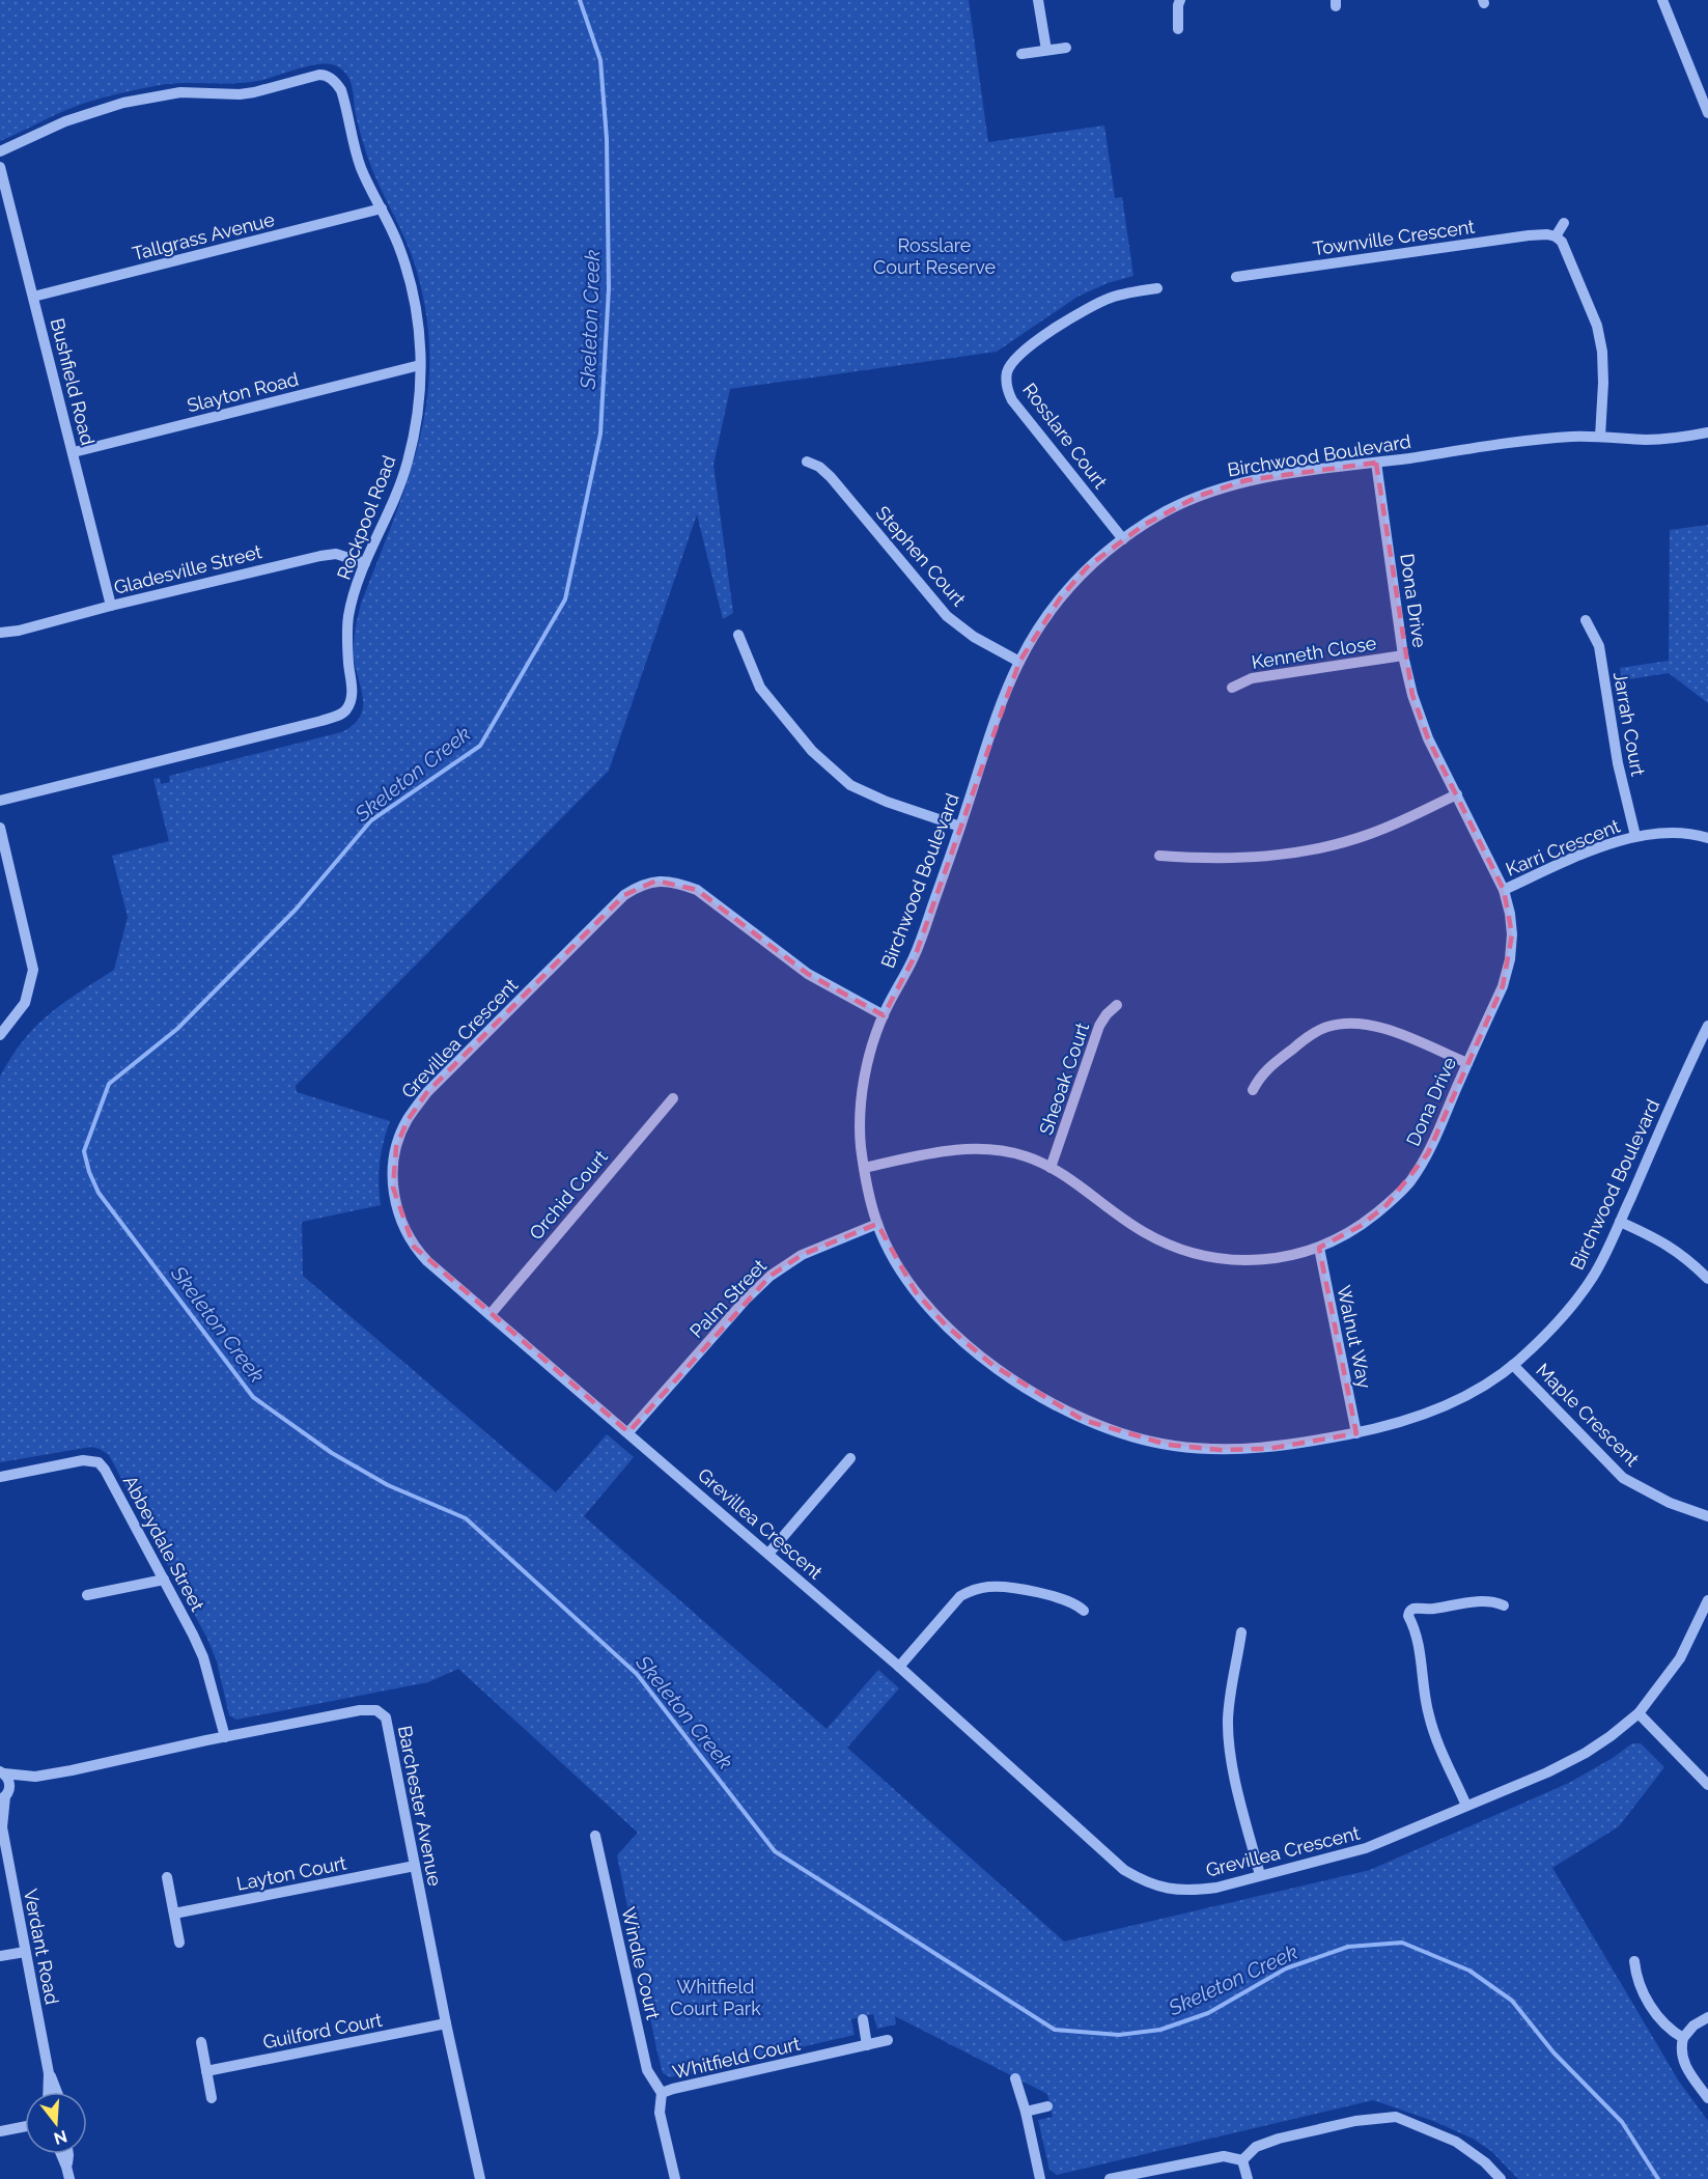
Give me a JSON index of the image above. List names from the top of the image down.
{
  "streets": {
    "street": [
      "Tallgrass Avenue",
      "Townville Crescent",
      "Bushfield Road",
      "Slayton Road",
      "Rosslare Court",
      "Birchwood Boulevard",
      "Rockpool Road",
      "Stephen Court",
      "Gladesville Street",
      "Dona Drive",
      "Kenneth Close",
      "Jarrah Court",
      "Karri Crescent",
      "Grevillea Crescent",
      "Sheoak Court",
      "Orchid Court",
      "Palm Street",
      "Walnut Way",
      "Maple Crescent",
      "Abbeydale Street",
      "Barchester Avenue",
      "Layton Court",
      "Verdant Road",
      "Windle Court",
      "Guilford Court",
      "Whitfield Court"
    ]
  },
  "crossings": [
    ["Tallgrass Avenue", "Bushfield Road"],
    ["Tallgrass Avenue", "Rockpool Road"],
    ["Bushfield Road", "Slayton Road"],
    ["Bushfield Road", "Gladesville Street"],
    ["Slayton Road", "Rockpool Road"],
    ["Rosslare Court", "Birchwood Boulevard"],
    ["Birchwood Boulevard", "Stephen Court"],
    ["Birchwood Boulevard", "Dona Drive"],
    ["Birchwood Boulevard", "Grevillea Crescent"],
    ["Birchwood Boulevard", "Palm Street"],
    ["Birchwood Boulevard", "Walnut Way"],
    ["Birchwood Boulevard", "Maple Crescent"],
    ["Rockpool Road", "Gladesville Street"],
    ["Dona Drive", "Kenneth Close"],
    ["Dona Drive", "Karri Crescent"],
    ["Dona Drive", "Sheoak Court"],
    ["Dona Drive", "Walnut Way"],
    ["Jarrah Court", "Karri Crescent"],
    ["Grevillea Crescent", "Orchid Court"],
    ["Grevillea Crescent", "Palm Street"],
    ["Abbeydale Street", "Barchester Avenue"],
    ["Barchester Avenue", "Layton Court"],
    ["Barchester Avenue", "Verdant Road"],
    ["Barchester Avenue", "Guilford Court"],
    ["Windle Court", "Whitfield Court"]
  ],
  "water": ["Skeleton Creek"],
  "parks": ["Rosslare Court Reserve", "Whitfield Court Park"],
  "north": "bottom"
}
